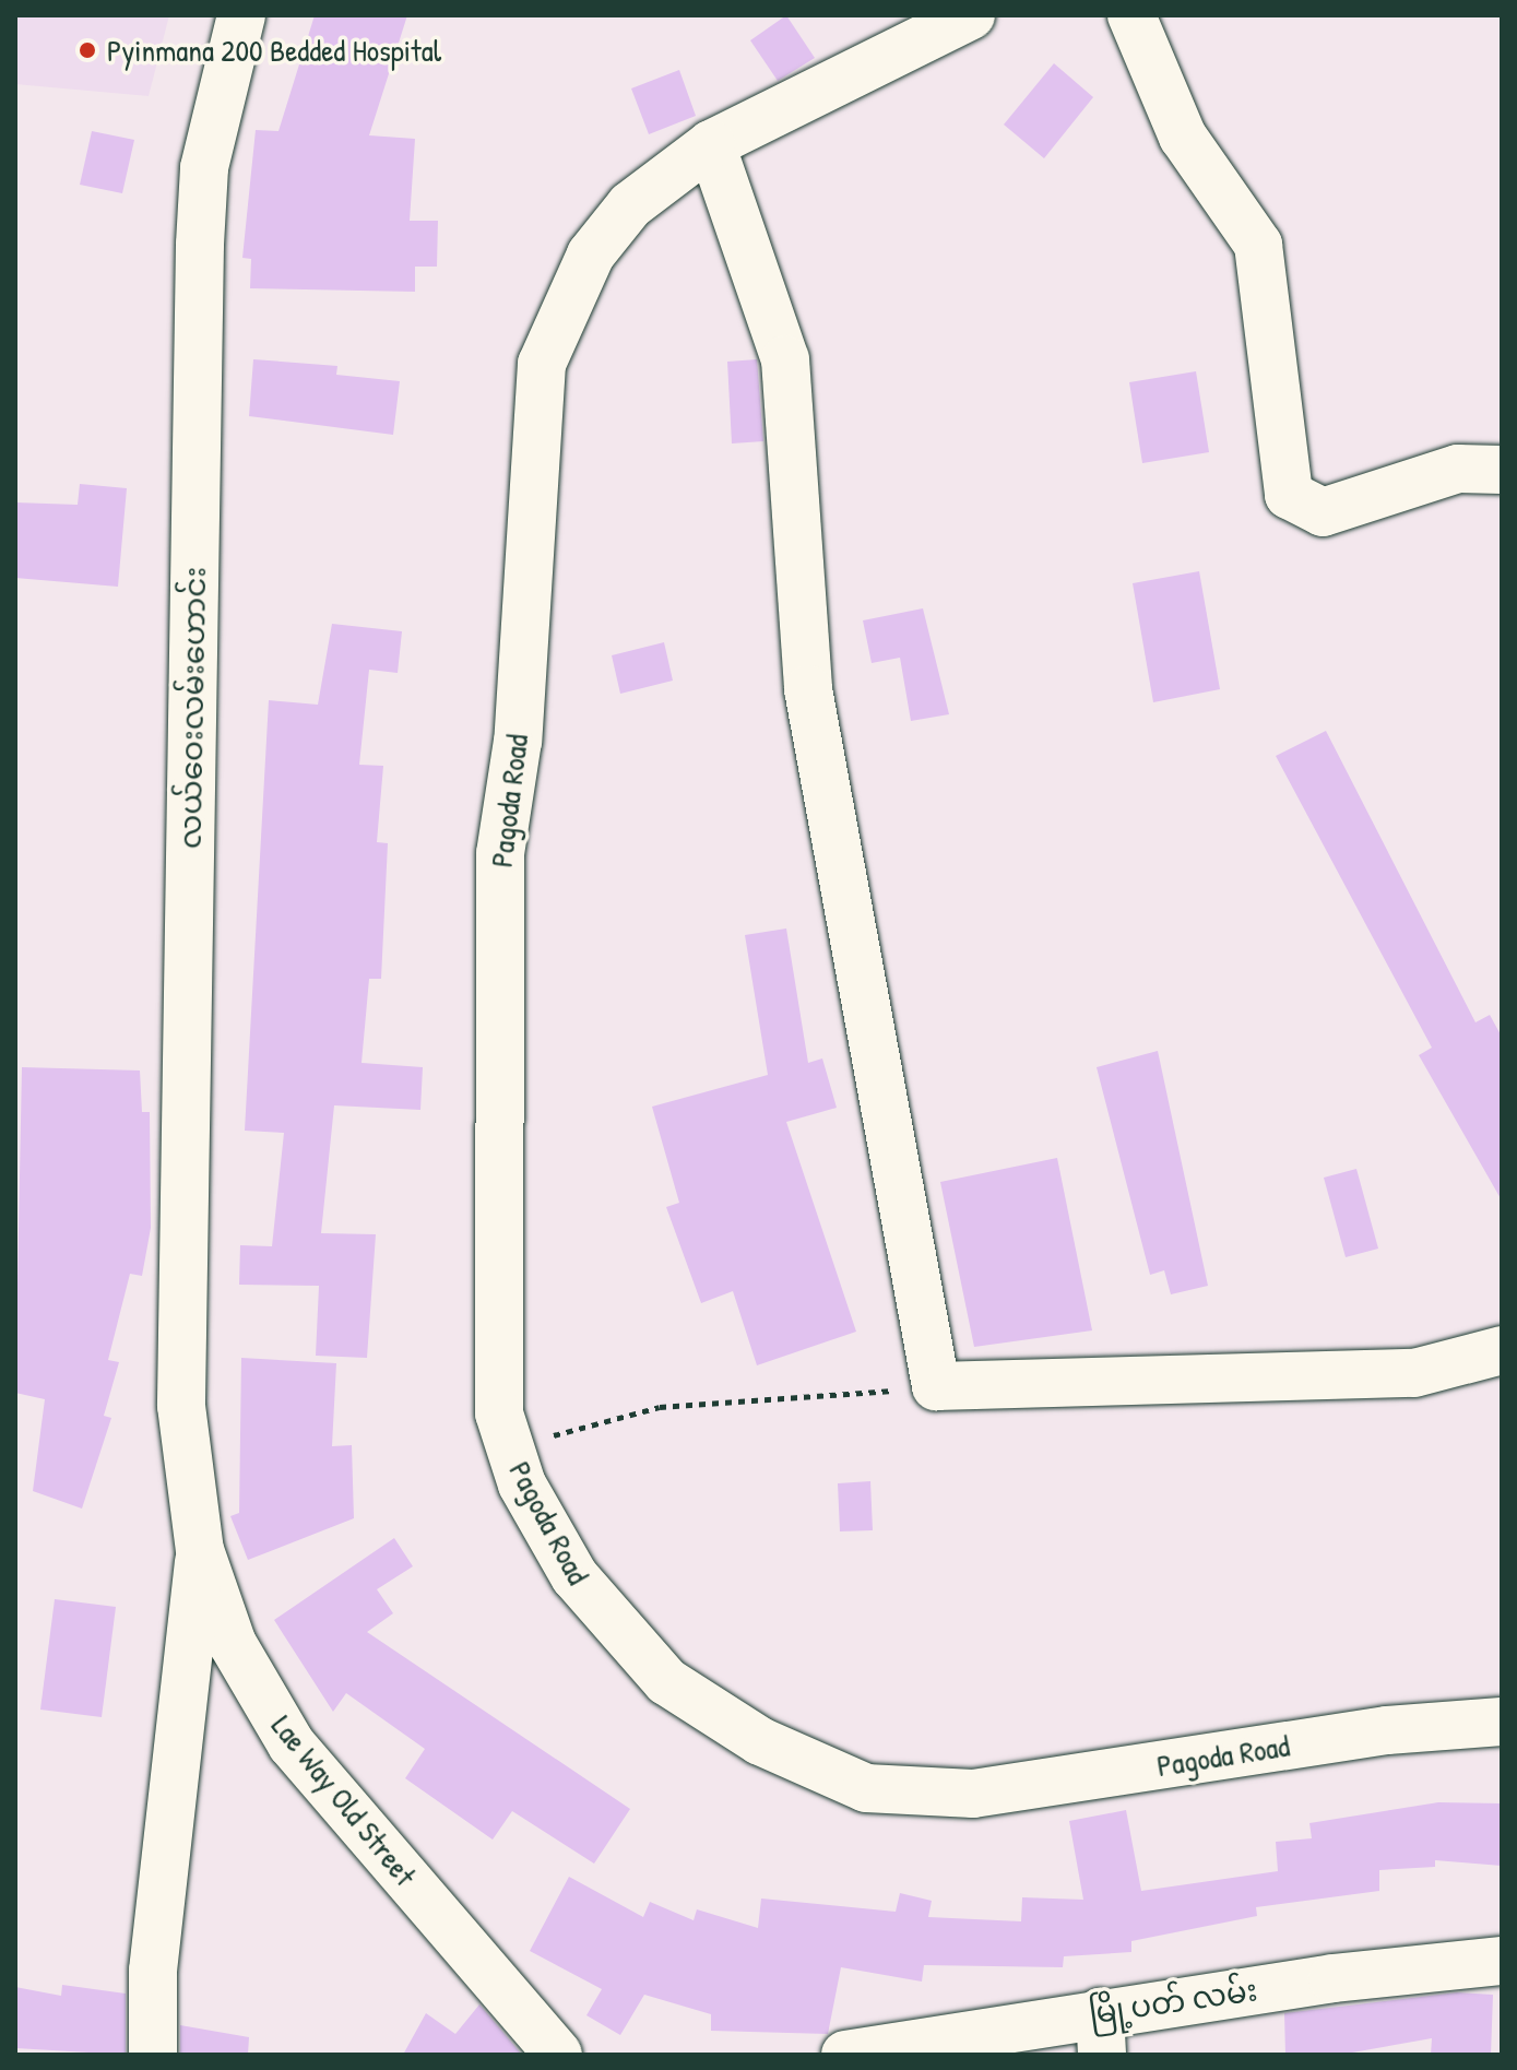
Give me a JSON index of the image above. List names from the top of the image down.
{
  "streets": {
    "street": [
      "လယ်ဝေးလမ်းဟောင်း",
      "Pagoda Road",
      "Lae Way Old Street",
      "မြို့ပတ် လမ်း"
    ]
  },
  "crossings": [
    ["လယ်ဝေးလမ်းဟောင်း", "Lae Way Old Street"]
  ],
  "places": ["Pyinmana 200 Bedded Hospital"]
}
